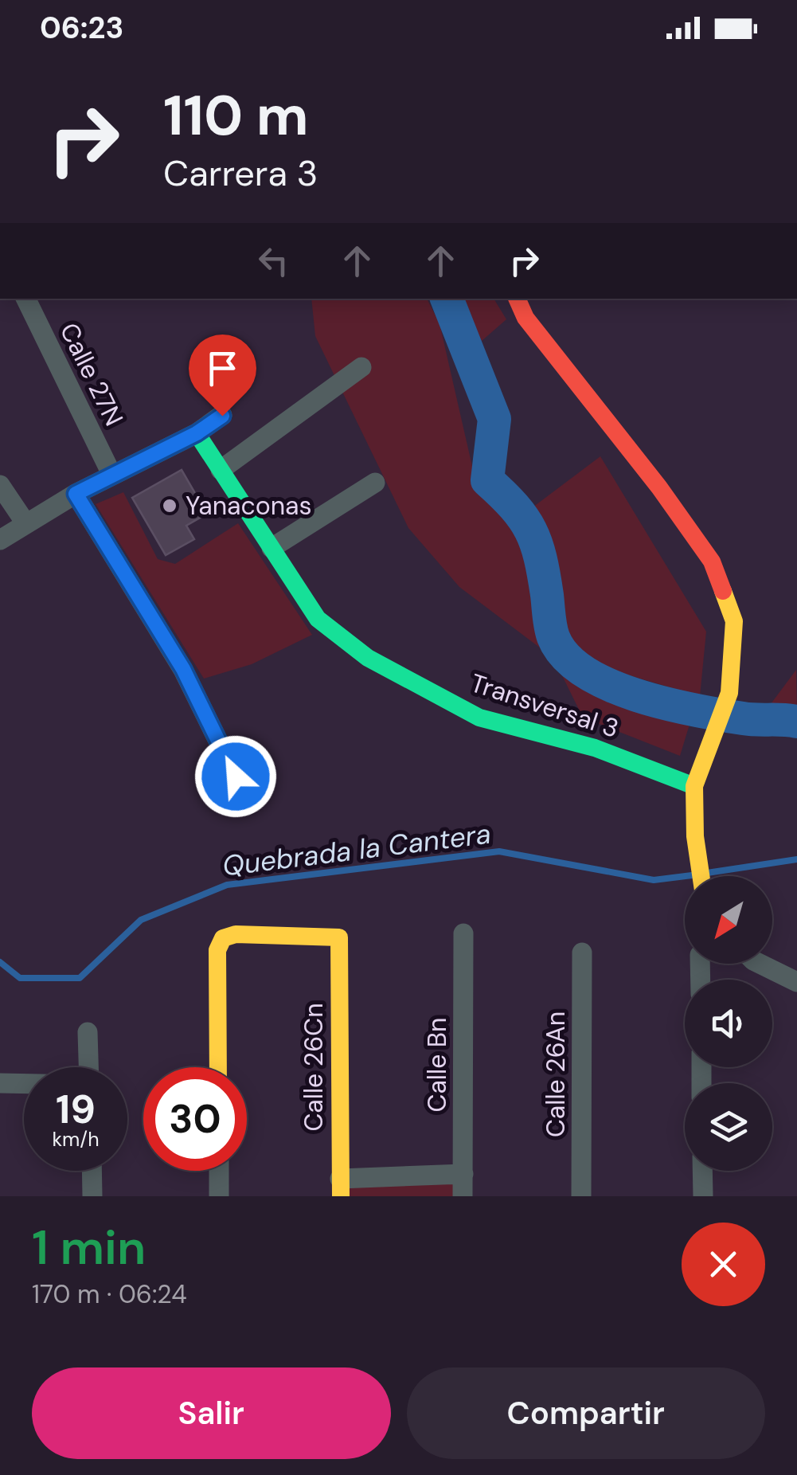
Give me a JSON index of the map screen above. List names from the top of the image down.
{
  "streets": {
    "street": [
      "Calle 27N",
      "Transversal 3",
      "Calle Bn",
      "Calle 26Cn",
      "Calle 26An"
    ]
  },
  "water": ["Quebrada la Cantera"],
  "places": ["Yanaconas"],
  "north": "bottom left",
  "page": {
    "status": "06:23",
    "turn": ["110 m", "Carrera 3"],
    "speed": "19 km/h",
    "limit": "30",
    "heading": ["1 min", "170 m · 06:24"],
    "buttons": ["Salir", "Compartir"]
  }
}
